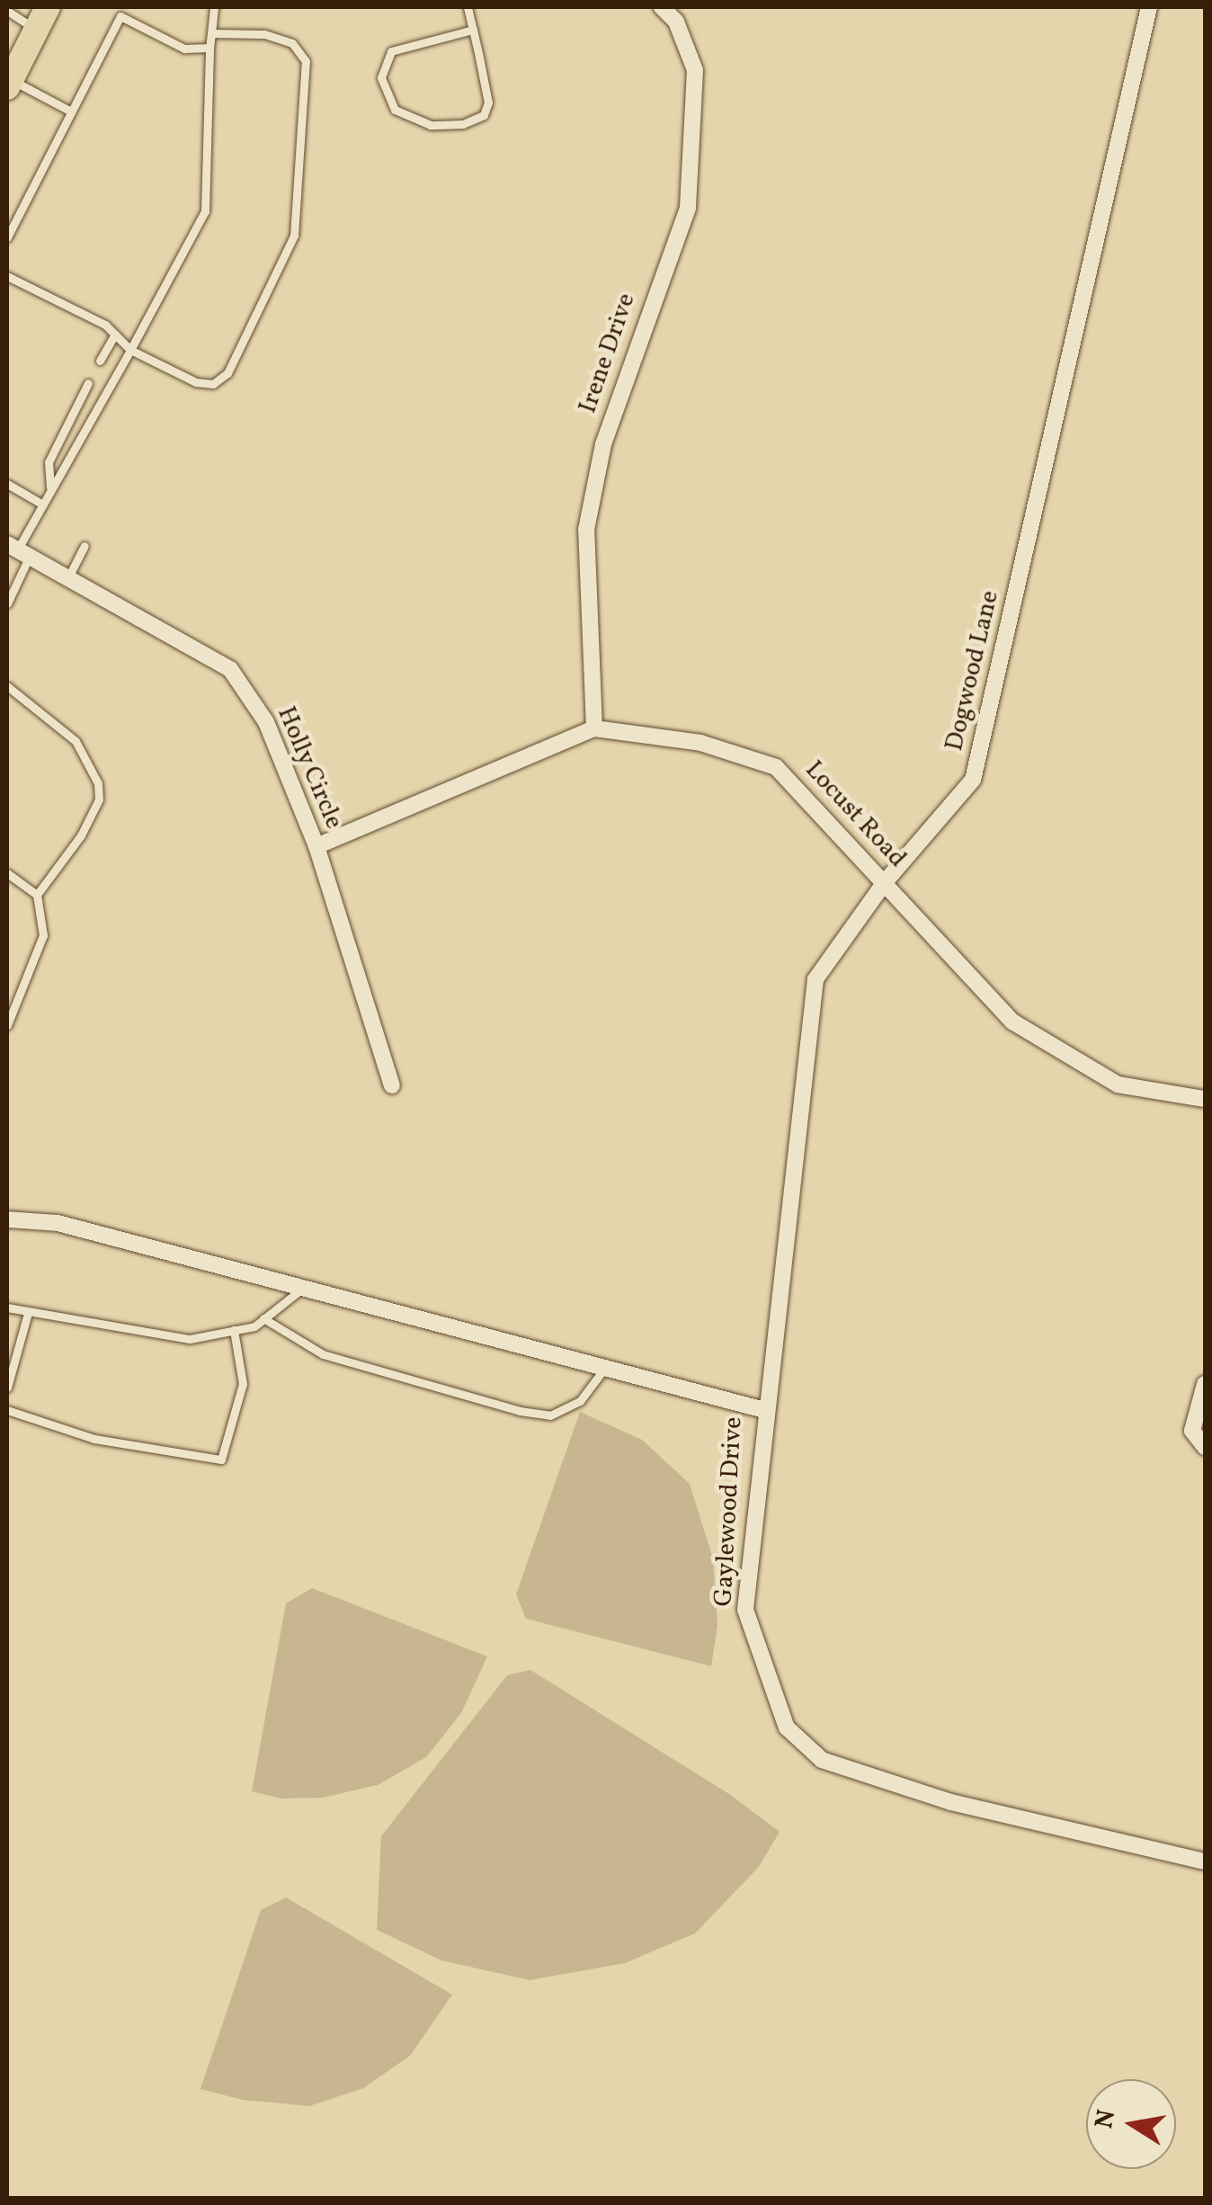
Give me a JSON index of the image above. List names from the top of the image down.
{
  "streets": {
    "street": [
      "Irene Drive",
      "Dogwood Lane",
      "Holly Circle",
      "Locust Road",
      "Gaylewood Drive"
    ]
  },
  "crossings": [
    ["Irene Drive", "Locust Road"],
    ["Dogwood Lane", "Locust Road"],
    ["Dogwood Lane", "Gaylewood Drive"]
  ],
  "north": "left"
}
